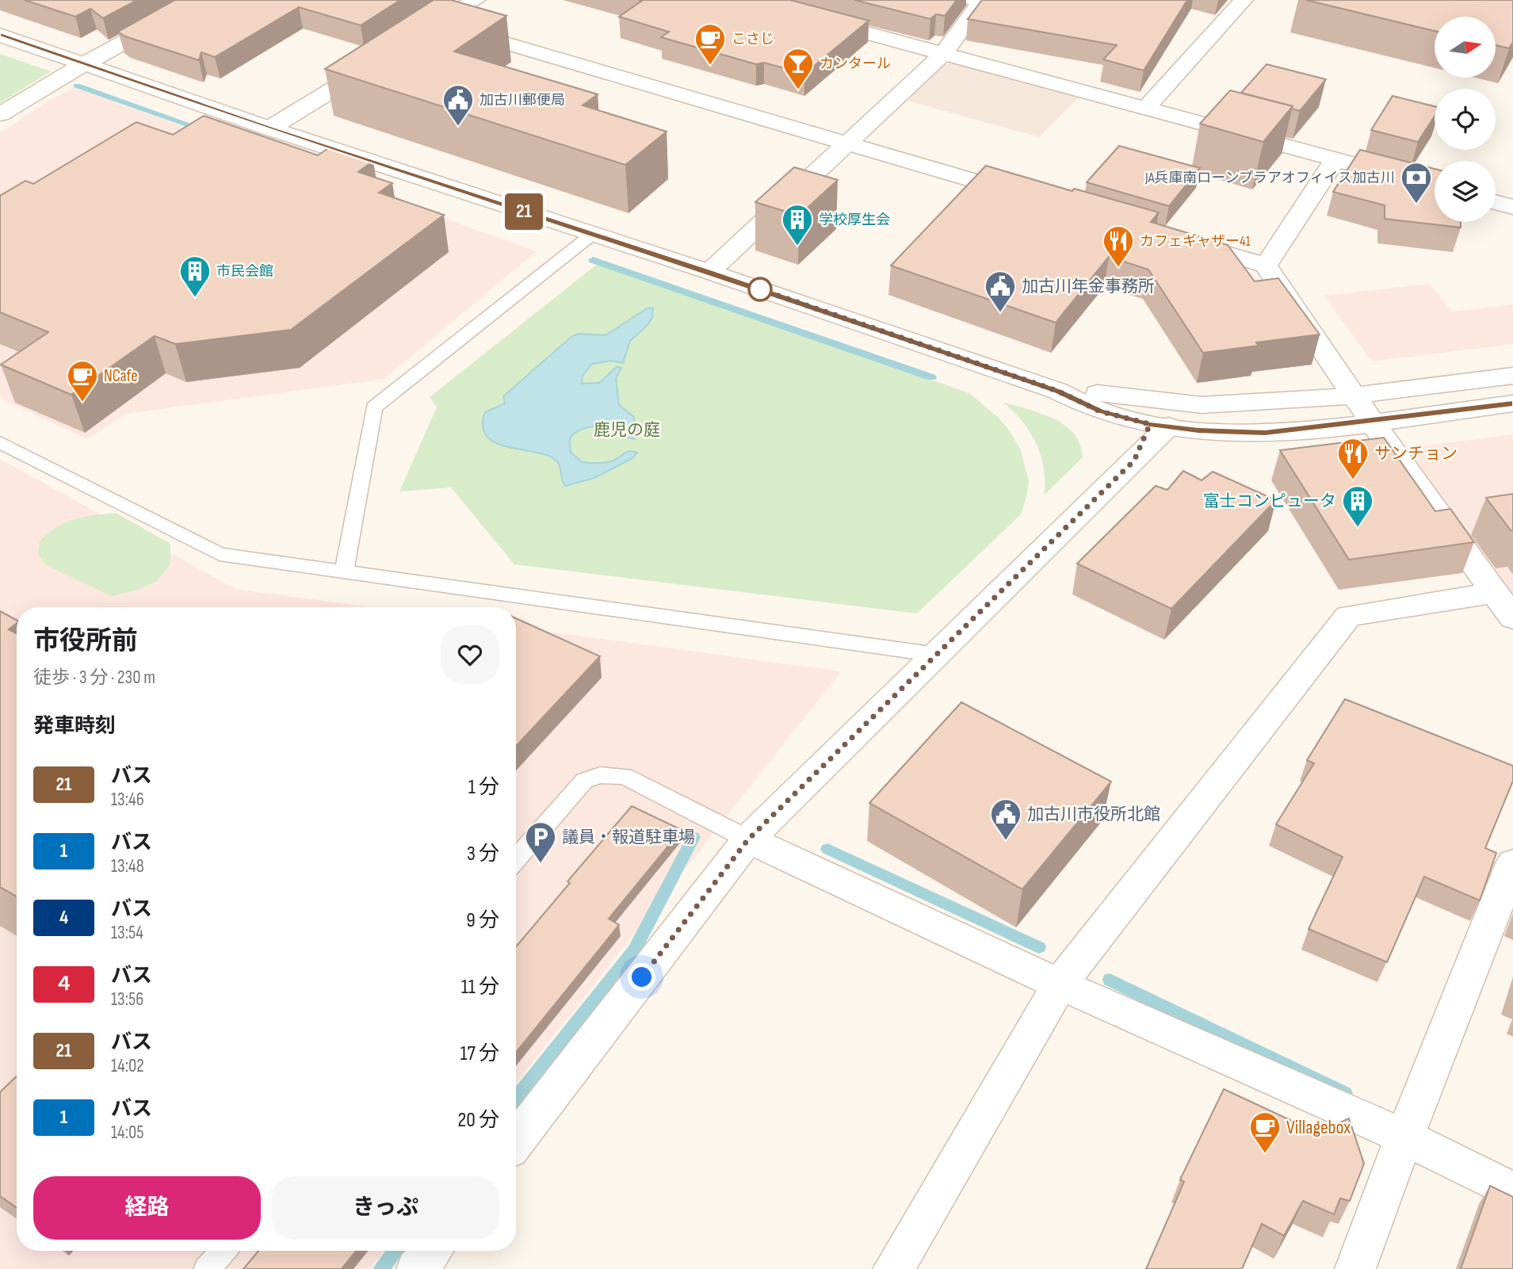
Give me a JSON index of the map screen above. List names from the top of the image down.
{
  "parks": ["鹿児の庭"],
  "places": {
    "cafe": ["こさじ", "NCafe", "Villagebox"],
    "bar": ["カンタール"],
    "public building": ["加古川郵便局", "加古川年金事務所", "加古川市役所北館"],
    "bank": ["JA兵庫南ローンプラアオフィイス加古川"],
    "building": ["学校厚生会", "市民会館", "富士コンピュータ"],
    "restaurant": ["カフェギャザー41", "サンチョン"],
    "parking": ["議員・報道駐車場"]
  },
  "lines": ["bus line 21"],
  "north": "right",
  "page": {
    "on_map": "21",
    "heading": [
      ["市役所前", "徒歩 · 3 分 · 230 m"],
      "発車時刻"
    ],
    "list": [
      {
        "mark": "21",
        "name": "バス",
        "note": "13:46",
        "value": "1 分"
      },
      {
        "mark": "1",
        "name": "バス",
        "note": "13:48",
        "value": "3 分"
      },
      {
        "mark": "4",
        "name": "バス",
        "note": "13:54",
        "value": "9 分"
      },
      {
        "mark": "４",
        "name": "バス",
        "note": "13:56",
        "value": "11 分"
      },
      {
        "mark": "21",
        "name": "バス",
        "note": "14:02",
        "value": "17 分"
      },
      {
        "mark": "1",
        "name": "バス",
        "note": "14:05",
        "value": "20 分"
      }
    ],
    "buttons": ["経路", "きっぷ"]
  }
}
